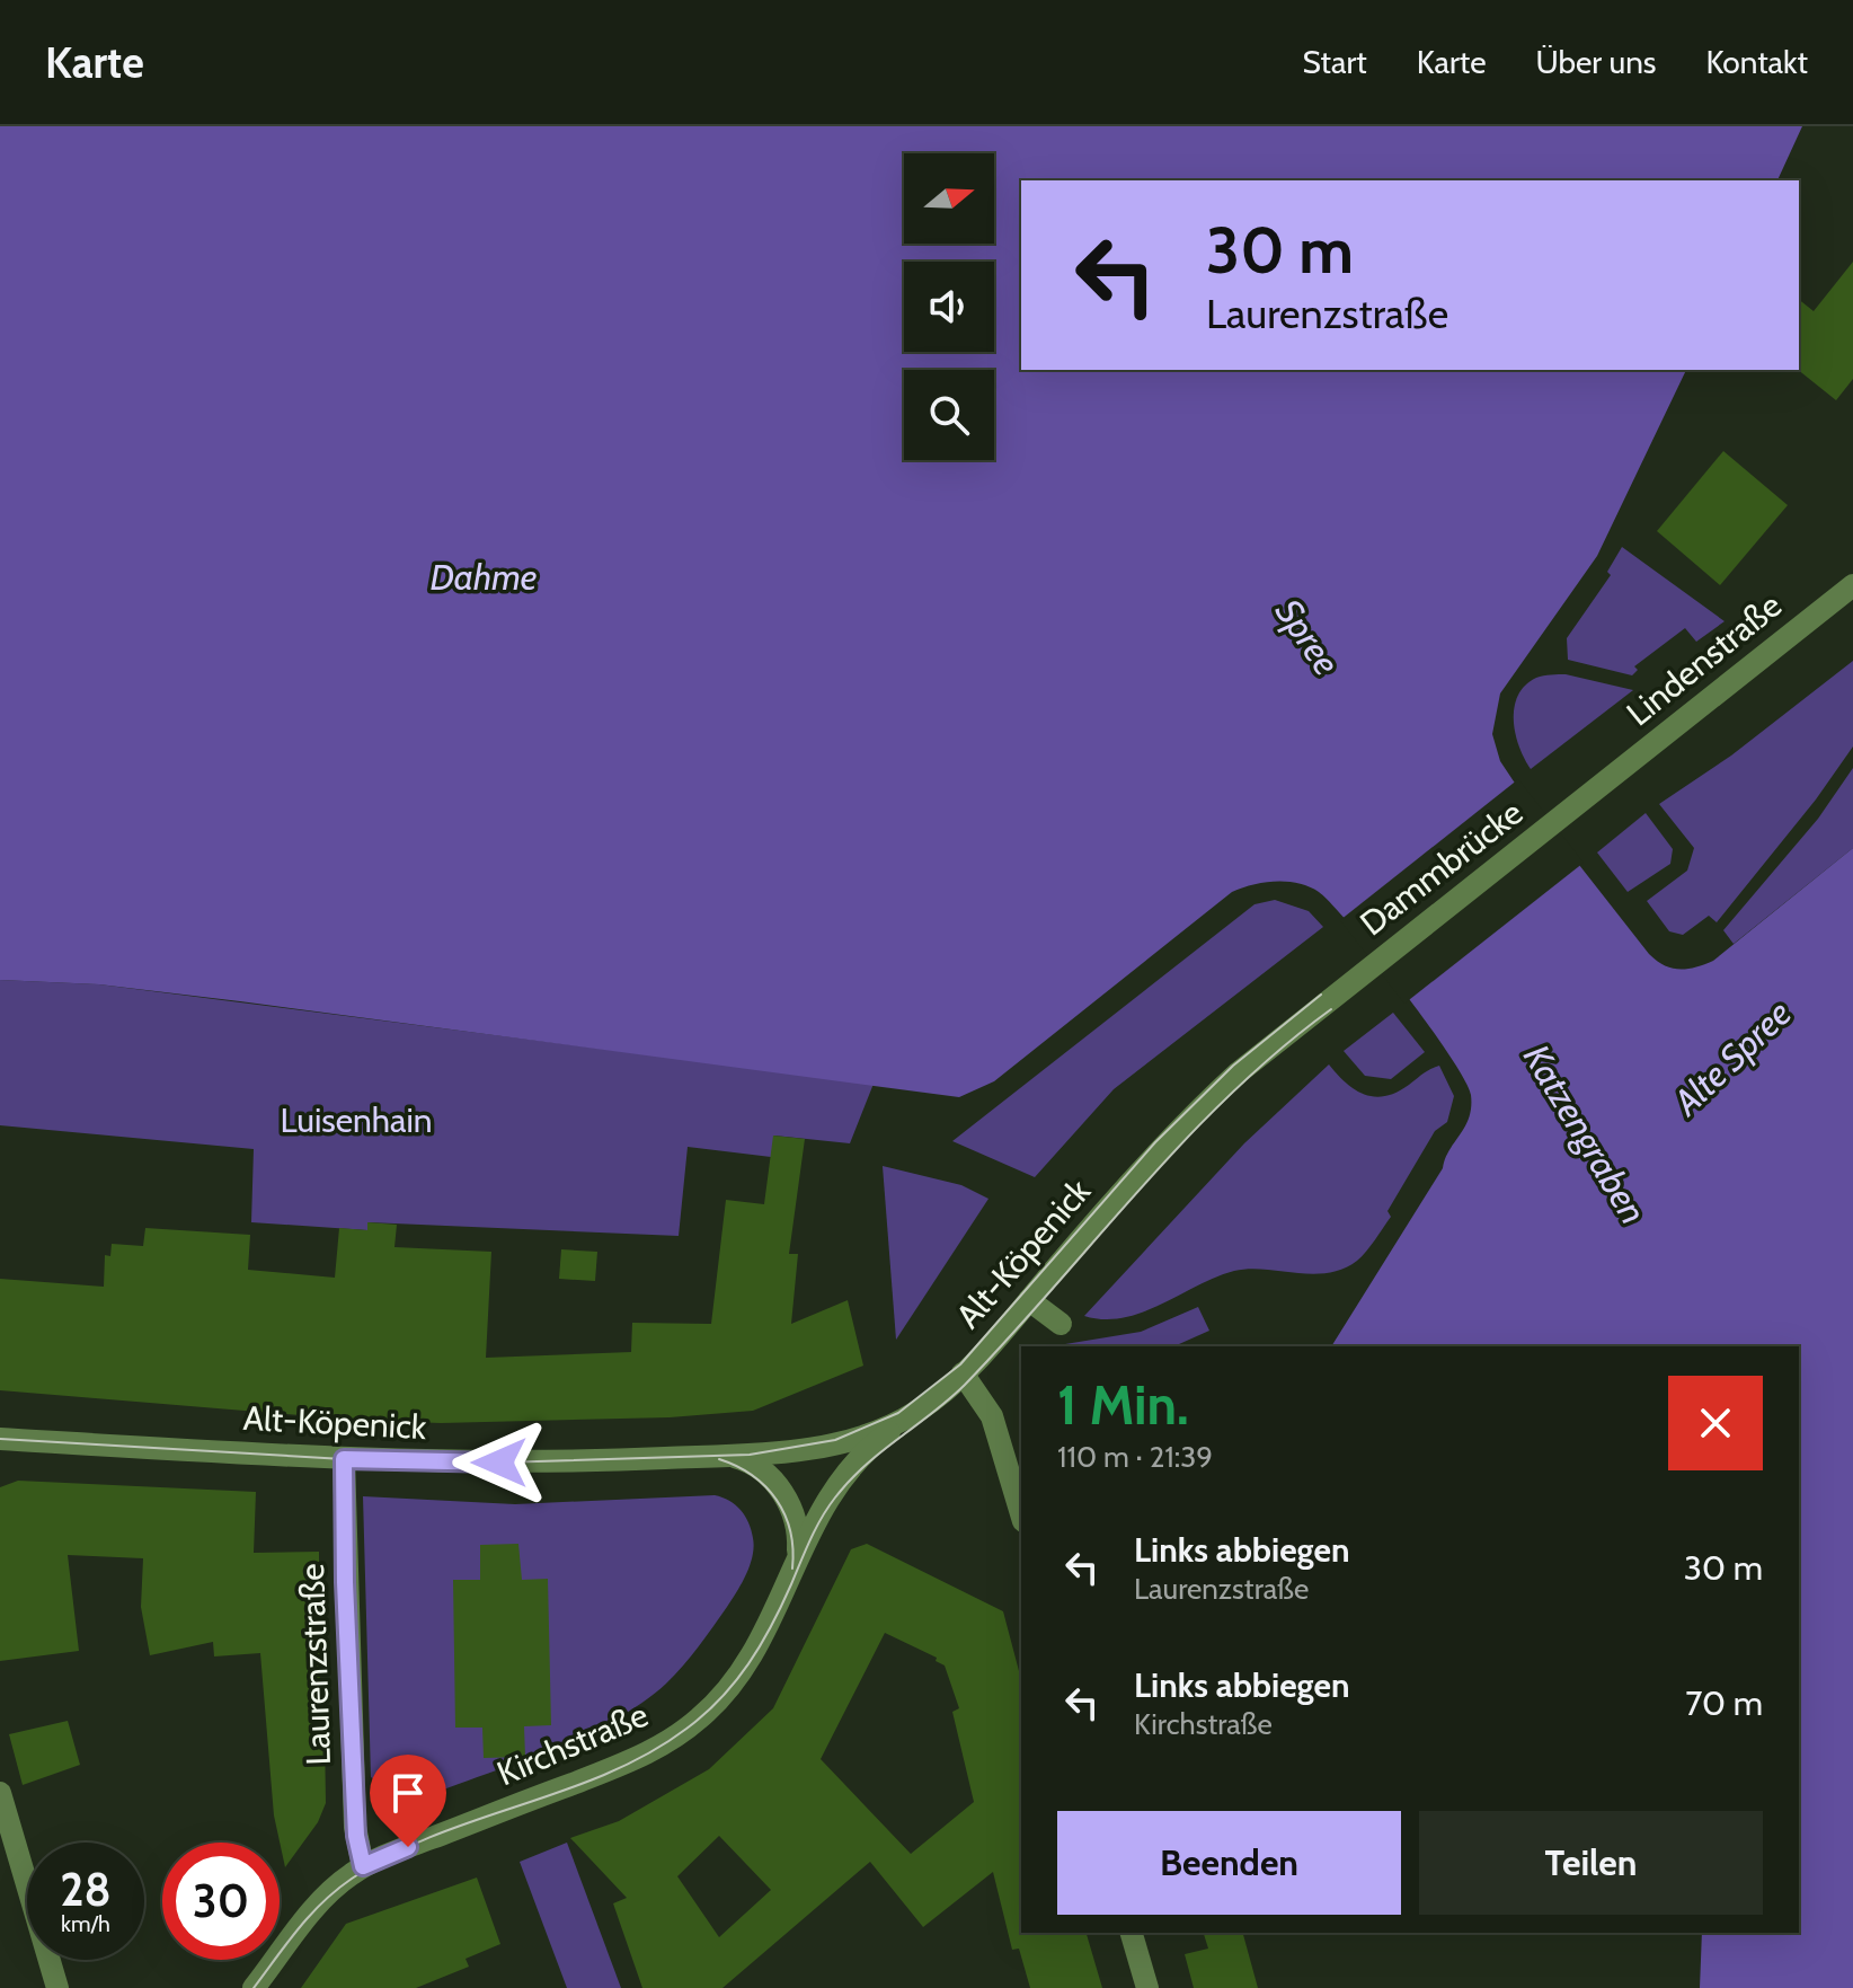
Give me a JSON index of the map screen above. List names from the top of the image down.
{
  "streets": {
    "street": [
      "Lindenstraße",
      "Dammbrücke",
      "Alt-Köpenick",
      "Laurenzstraße",
      "Kirchstraße"
    ]
  },
  "crossings": [
    ["Lindenstraße", "Dammbrücke"],
    ["Dammbrücke", "Alt-Köpenick"],
    ["Alt-Köpenick", "Laurenzstraße"],
    ["Alt-Köpenick", "Kirchstraße"],
    ["Laurenzstraße", "Kirchstraße"]
  ],
  "water": [
    "Dahme",
    "Spree",
    "Alte Spree",
    "Katzengraben"
  ],
  "parks": ["Luisenhain"],
  "north": "right",
  "page": {
    "header": "Karte",
    "nav": [
      "Start",
      "Karte",
      "Über uns",
      "Kontakt"
    ],
    "turn": ["30 m", "Laurenzstraße"],
    "heading": ["1 Min.", "110 m · 21:39"],
    "list": [
      {
        "name": "Links abbiegen",
        "note": "Laurenzstraße",
        "value": "30 m"
      },
      {
        "name": "Links abbiegen",
        "note": "Kirchstraße",
        "value": "70 m"
      }
    ],
    "buttons": ["Beenden", "Teilen"],
    "speed": "28 km/h",
    "limit": "30"
  }
}
